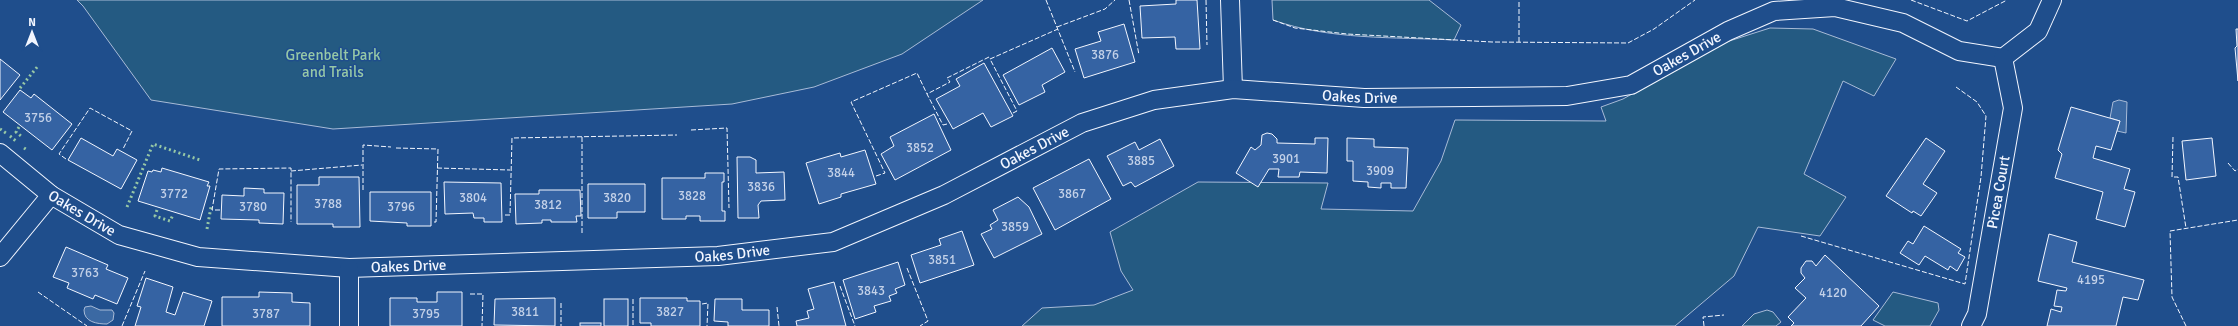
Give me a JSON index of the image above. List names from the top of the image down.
{
  "streets": {
    "street": ["Oakes Drive", "Picea Court"]
  },
  "crossings": [
    ["Oakes Drive", "Picea Court"]
  ],
  "parks": ["Greenbelt Park and Trails"],
  "house_numbers": [
    "3876",
    "3756",
    "3852",
    "3901",
    "3885",
    "3909",
    "3844",
    "3836",
    "3772",
    "3867",
    "3828",
    "3804",
    "3820",
    "3788",
    "3812",
    "3780",
    "3796",
    "3859",
    "3851",
    "3763",
    "4195",
    "3843",
    "4120",
    "3811",
    "3827",
    "3787",
    "3795"
  ],
  "north": "top"
}
